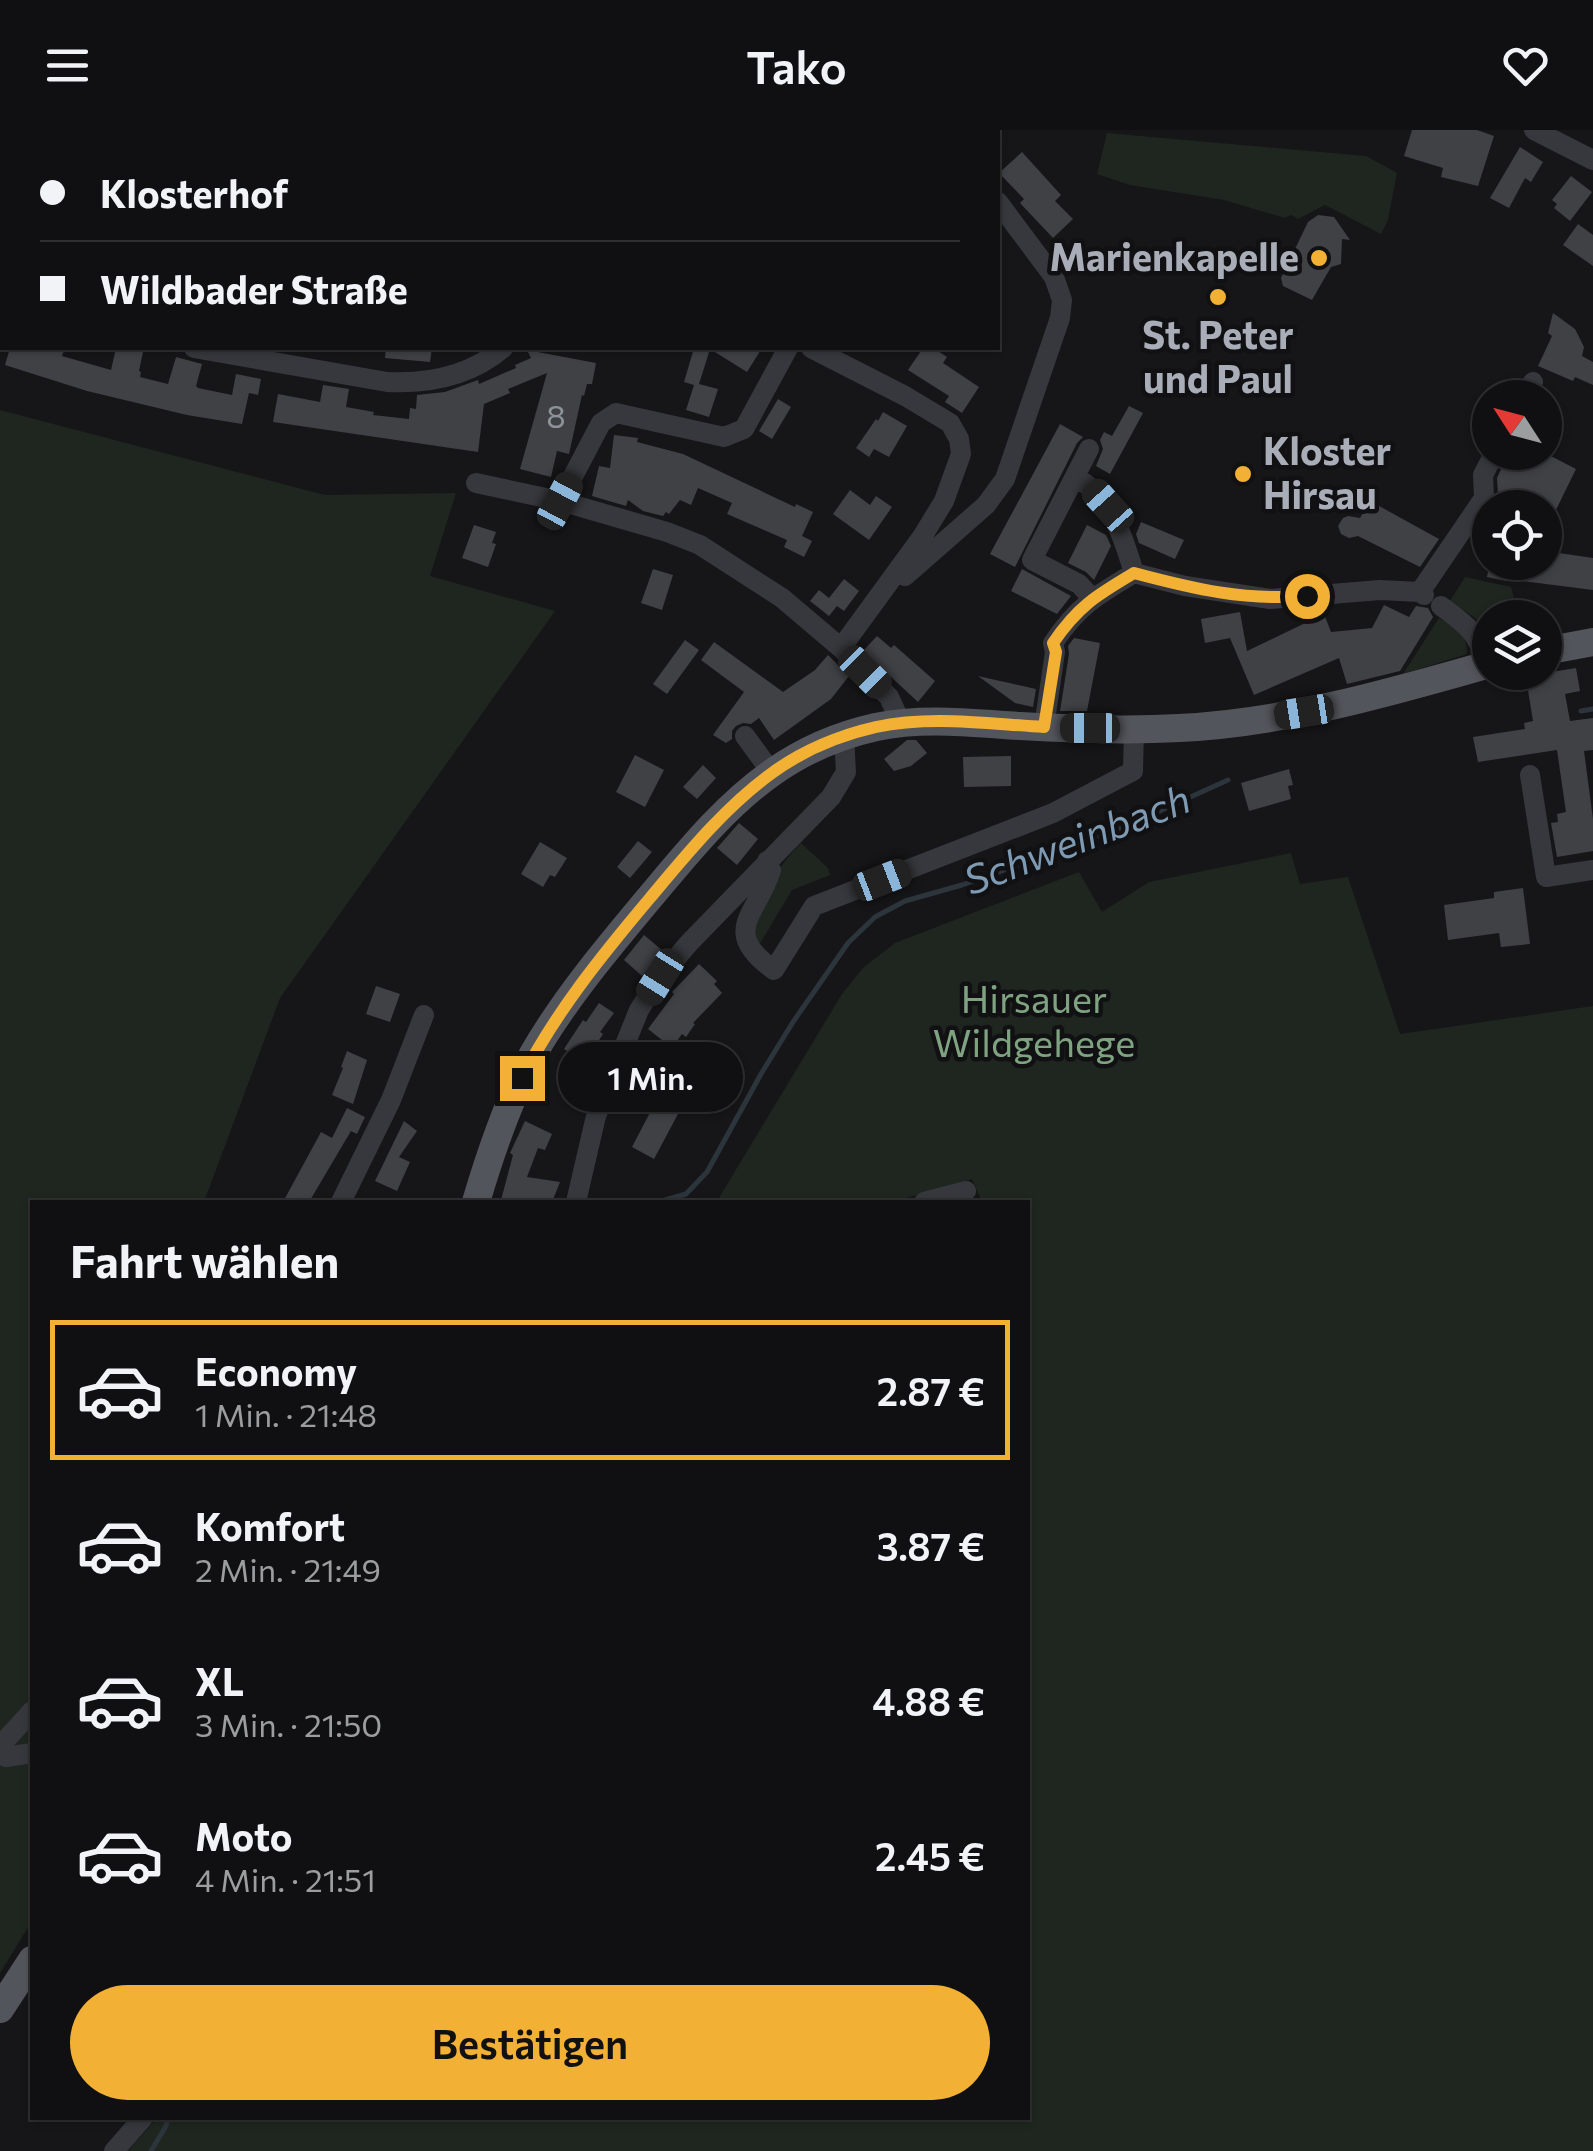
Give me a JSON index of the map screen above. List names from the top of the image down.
{
  "water": ["Schweinbach"],
  "parks": ["Hirsauer Wildgehege"],
  "places": ["Marienkapelle", "St. Peter und Paul", "Kloster Hirsau"],
  "house_numbers": ["8"],
  "north": "top left",
  "page": {
    "header": "Tako",
    "banner": ["Klosterhof", "Wildbader Straße"],
    "bubble": "1 Min.",
    "heading": "Fahrt wählen",
    "list": [
      {
        "name": "Economy",
        "note": "1 Min. · 21:48",
        "value": "2.87 €"
      },
      {
        "name": "Komfort",
        "note": "2 Min. · 21:49",
        "value": "3.87 €"
      },
      {
        "name": "XL",
        "note": "3 Min. · 21:50",
        "value": "4.88 €"
      },
      {
        "name": "Moto",
        "note": "4 Min. · 21:51",
        "value": "2.45 €"
      }
    ],
    "buttons": "Bestätigen"
  }
}
